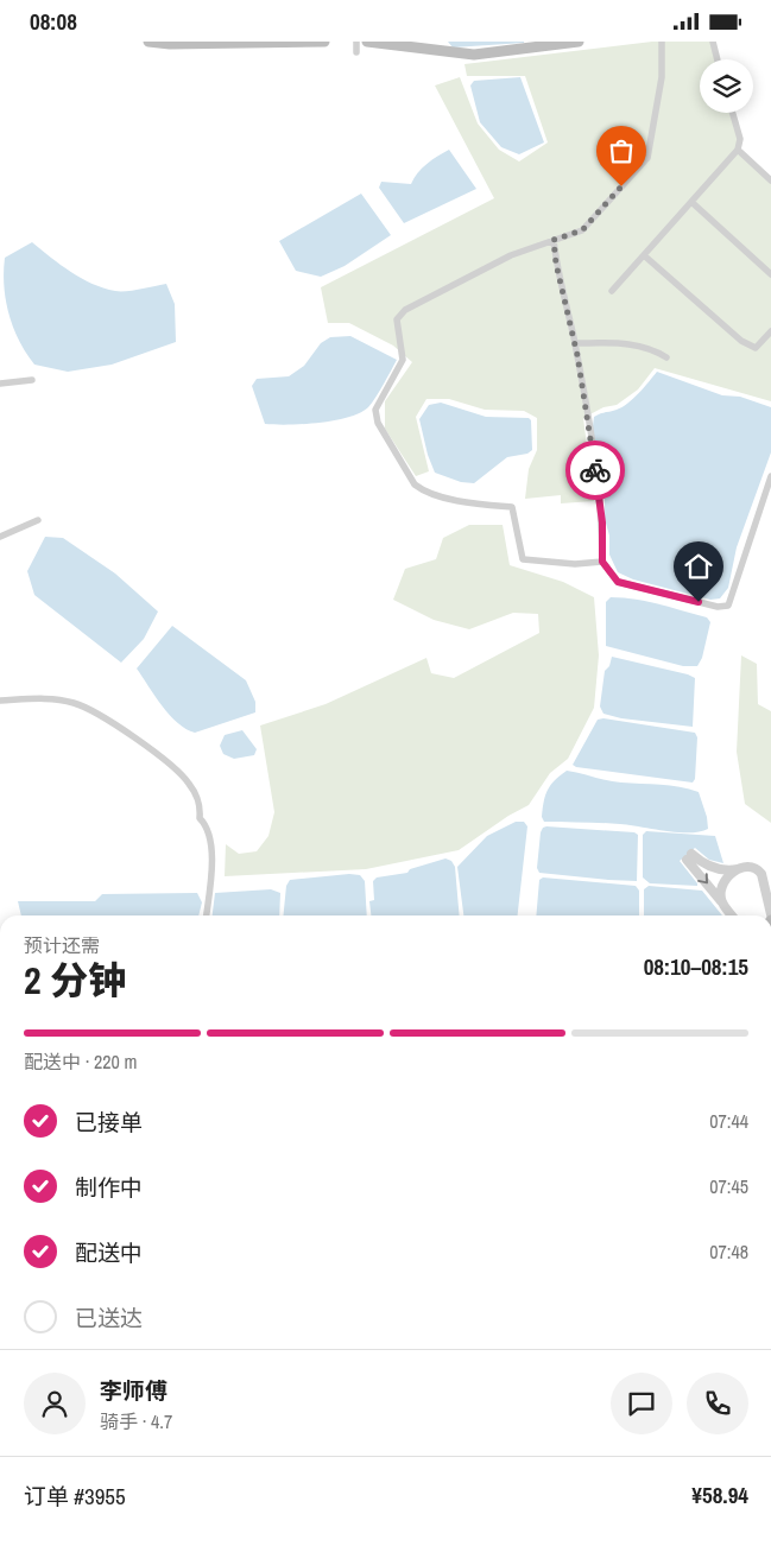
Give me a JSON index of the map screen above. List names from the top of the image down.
{
  "page": {
    "status": "08:08",
    "heading": ["2 分钟", "预计还需", "08:10–08:15"],
    "panel": [
      "李师傅",
      "骑手 · 4.7",
      "订单 #3955",
      "¥58.94"
    ],
    "bar": "配送中 · 220 m",
    "list": [
      ["已接单", "07:44"],
      ["制作中", "07:45"],
      ["配送中", "07:48"],
      "已送达"
    ]
  }
}
